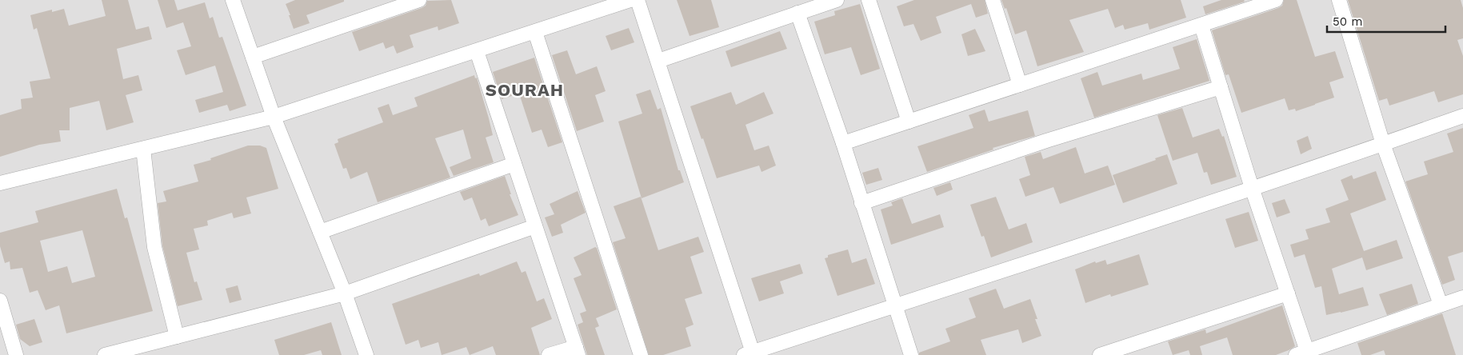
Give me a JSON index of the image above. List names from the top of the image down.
{
  "districts": ["SOURAH"],
  "scale_bar": "50 m"
}
